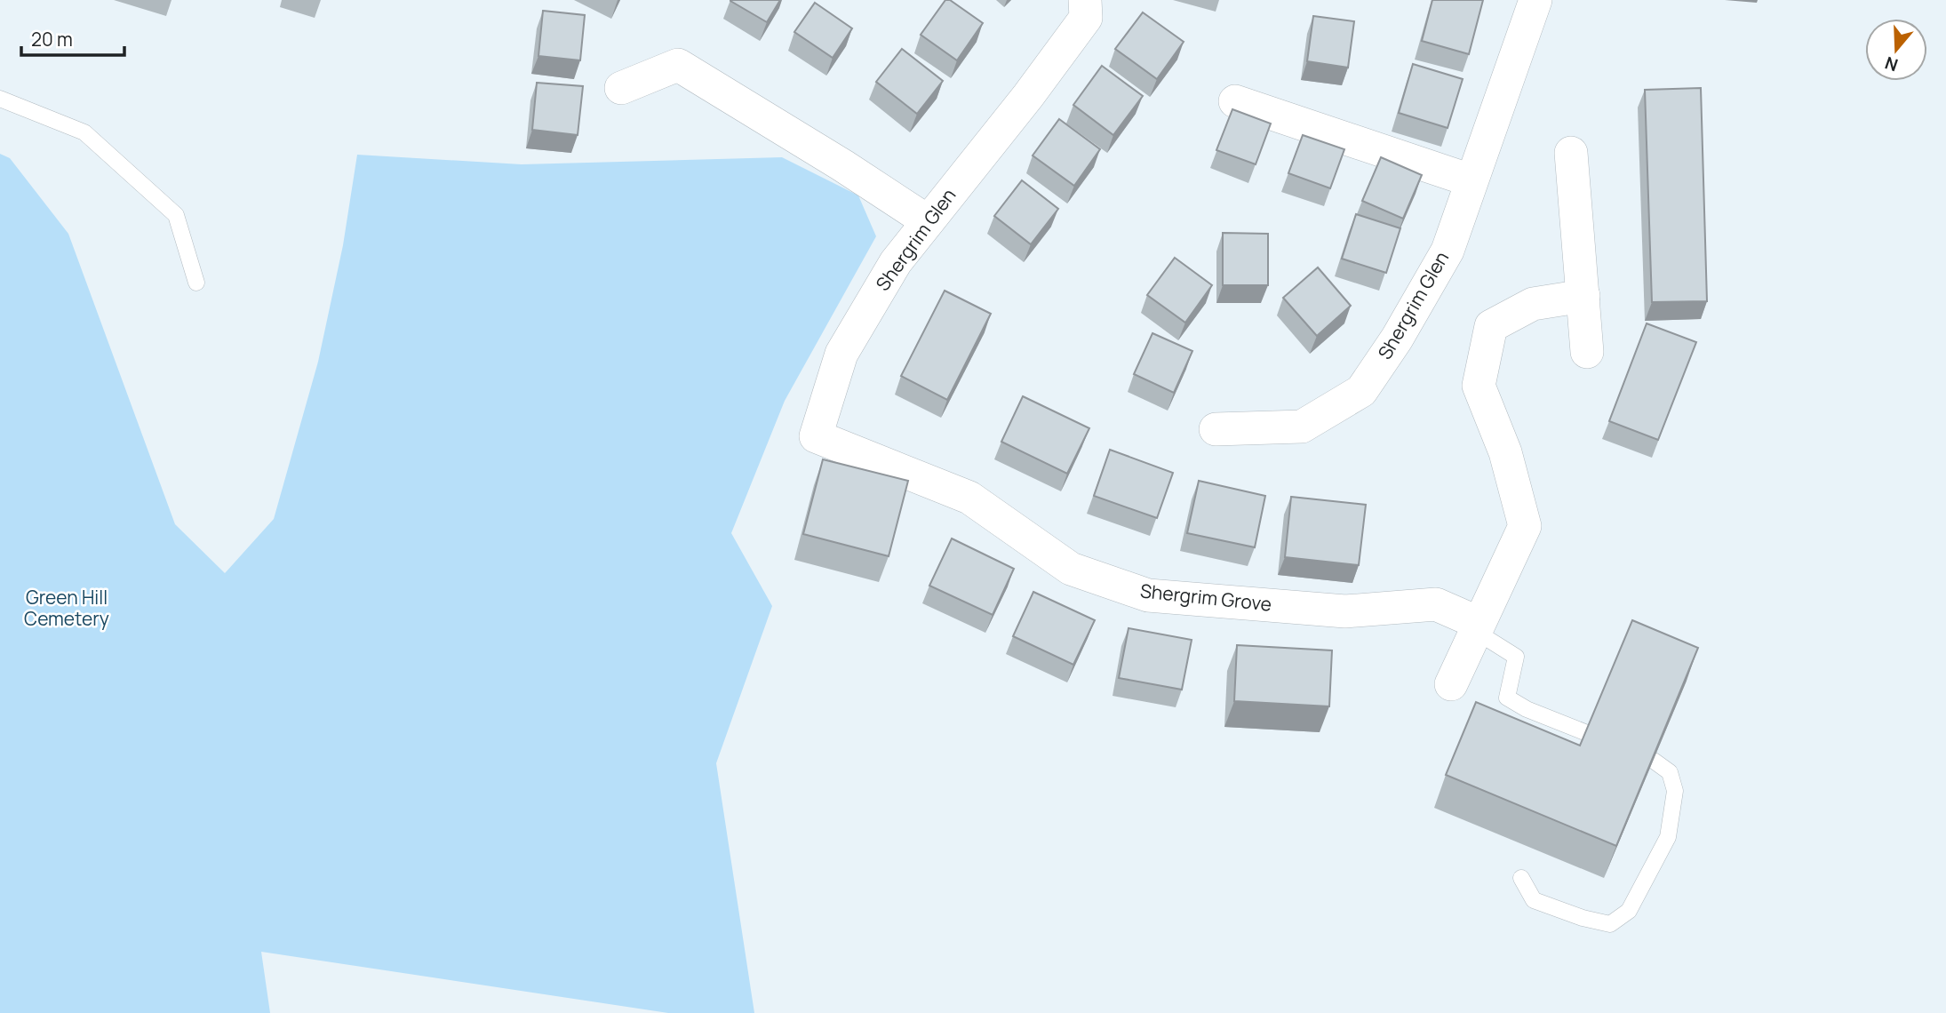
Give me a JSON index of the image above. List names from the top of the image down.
{
  "streets": {
    "street": ["Shergrim Glen", "Shergrim Grove"]
  },
  "crossings": [
    ["Shergrim Glen", "Shergrim Grove"]
  ],
  "parks": ["Green Hill Cemetery"],
  "scale_bar": "20 m",
  "north": "bottom"
}
